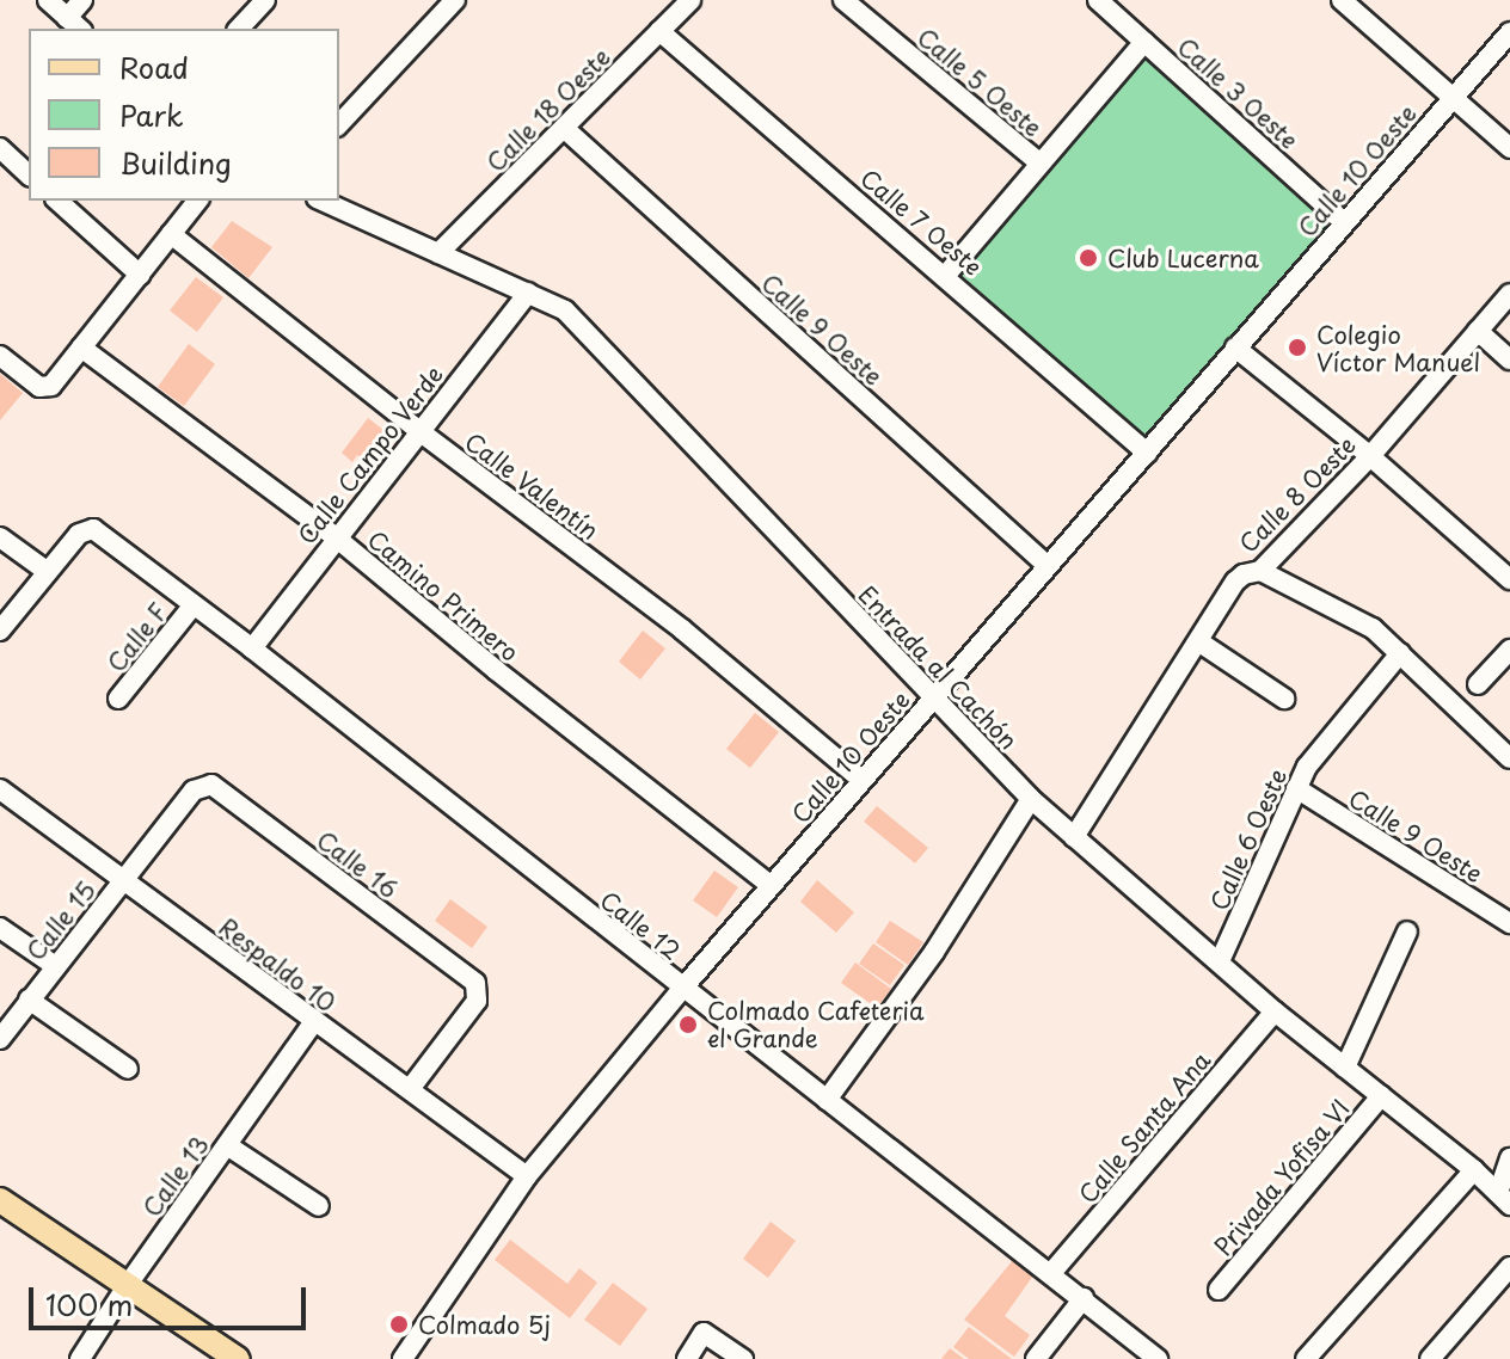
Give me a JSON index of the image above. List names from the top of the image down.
{
  "streets": {
    "street": [
      "Calle 5 Oeste",
      "Calle 3 Oeste",
      "Calle 18 Oeste",
      "Calle 10 Oeste",
      "Calle 7 Oeste",
      "Calle 9 Oeste",
      "Calle Campo Verde",
      "Calle Valentín",
      "Calle 8 Oeste",
      "Camino Primero",
      "Calle F",
      "Entrada al Cachón",
      "Calle 6 Oeste",
      "Calle 16",
      "Calle 15",
      "Calle 12",
      "Respaldo 10",
      "Calle Santa Ana",
      "Calle 13",
      "Privada Yofisa VI"
    ]
  },
  "crossings": [
    ["Calle 3 Oeste", "Calle 10 Oeste"],
    ["Calle 18 Oeste", "Calle 7 Oeste"],
    ["Calle 18 Oeste", "Calle 9 Oeste"],
    ["Calle 18 Oeste", "Entrada al Cachón"],
    ["Calle 10 Oeste", "Calle 7 Oeste"],
    ["Calle 10 Oeste", "Calle 9 Oeste"],
    ["Calle 10 Oeste", "Calle Valentín"],
    ["Calle 10 Oeste", "Camino Primero"],
    ["Calle 10 Oeste", "Entrada al Cachón"],
    ["Calle 10 Oeste", "Calle 12"],
    ["Calle 10 Oeste", "Respaldo 10"],
    ["Calle 9 Oeste", "Calle 6 Oeste"],
    ["Calle Campo Verde", "Calle Valentín"],
    ["Calle Campo Verde", "Camino Primero"],
    ["Calle Campo Verde", "Entrada al Cachón"],
    ["Calle Campo Verde", "Calle 12"],
    ["Calle 8 Oeste", "Entrada al Cachón"],
    ["Calle F", "Calle 12"],
    ["Entrada al Cachón", "Calle 6 Oeste"],
    ["Entrada al Cachón", "Calle Santa Ana"],
    ["Entrada al Cachón", "Privada Yofisa VI"],
    ["Calle 16", "Calle 15"],
    ["Calle 16", "Respaldo 10"],
    ["Calle 15", "Respaldo 10"],
    ["Calle 12", "Calle Santa Ana"],
    ["Respaldo 10", "Calle 13"]
  ],
  "places": [
    "Club Lucerna",
    "Colegio Víctor Manuel",
    "Colmado Cafeteria el Grande",
    "Colmado 5j"
  ],
  "legend": ["Road", "Park", "Building"],
  "scale_bar": "100 m"
}
